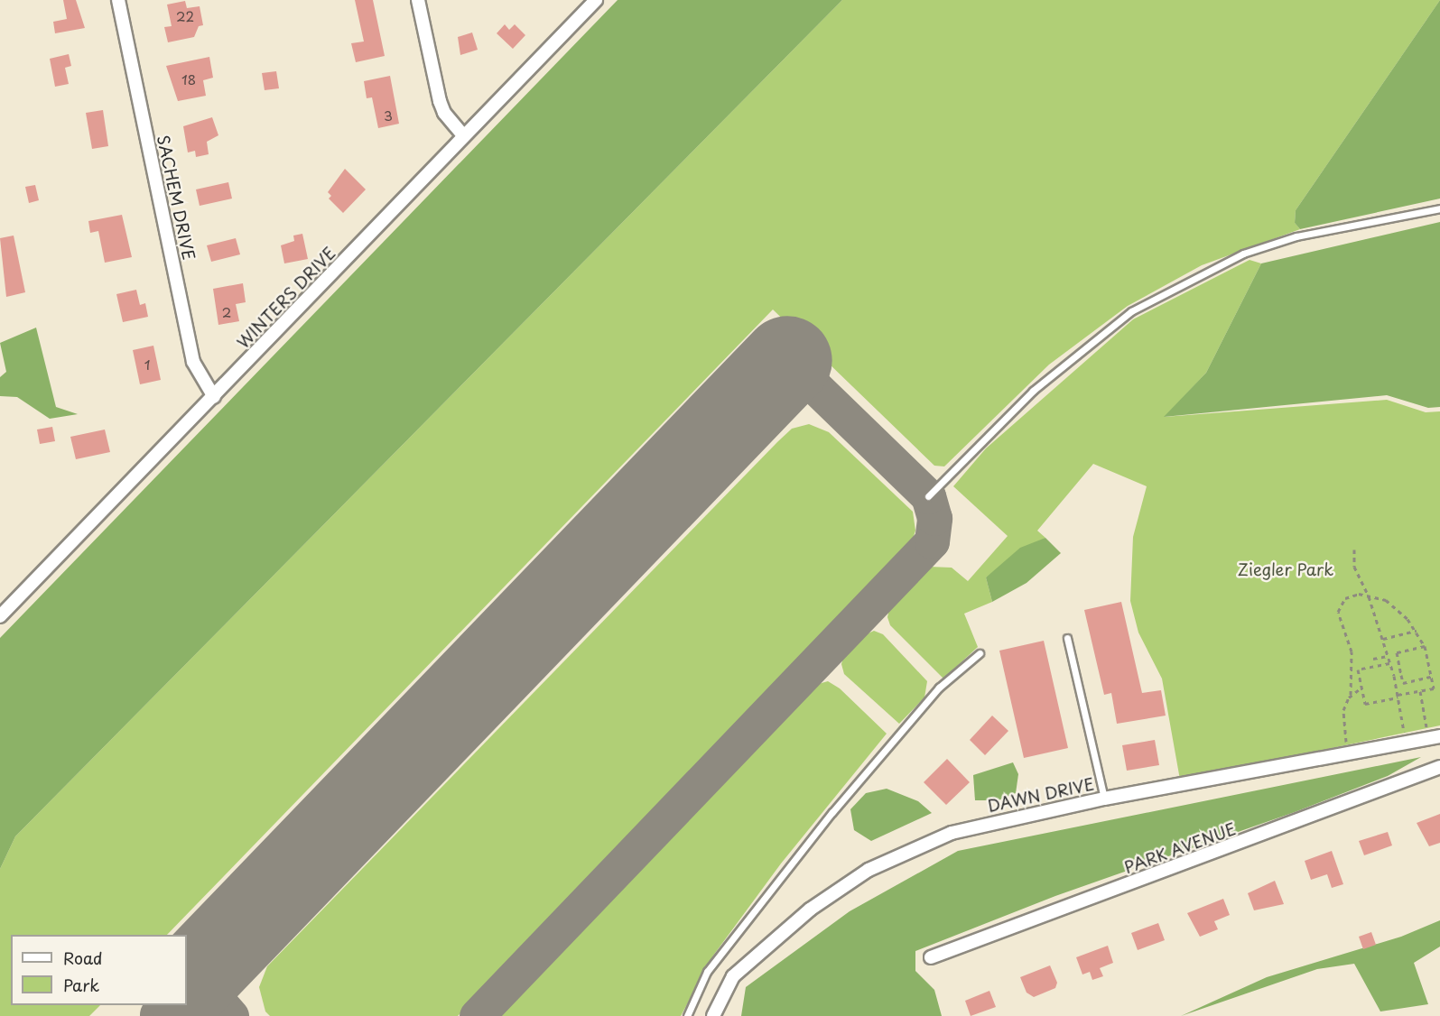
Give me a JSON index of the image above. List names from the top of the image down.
{
  "streets": {
    "street": [
      "SACHEM DRIVE",
      "WINTERS DRIVE",
      "DAWN DRIVE",
      "PARK AVENUE"
    ]
  },
  "crossings": [
    ["SACHEM DRIVE", "WINTERS DRIVE"]
  ],
  "parks": ["Ziegler Park"],
  "house_numbers": [
    "22",
    "18",
    "3",
    "2",
    "1"
  ],
  "legend": ["Road", "Park"]
}
